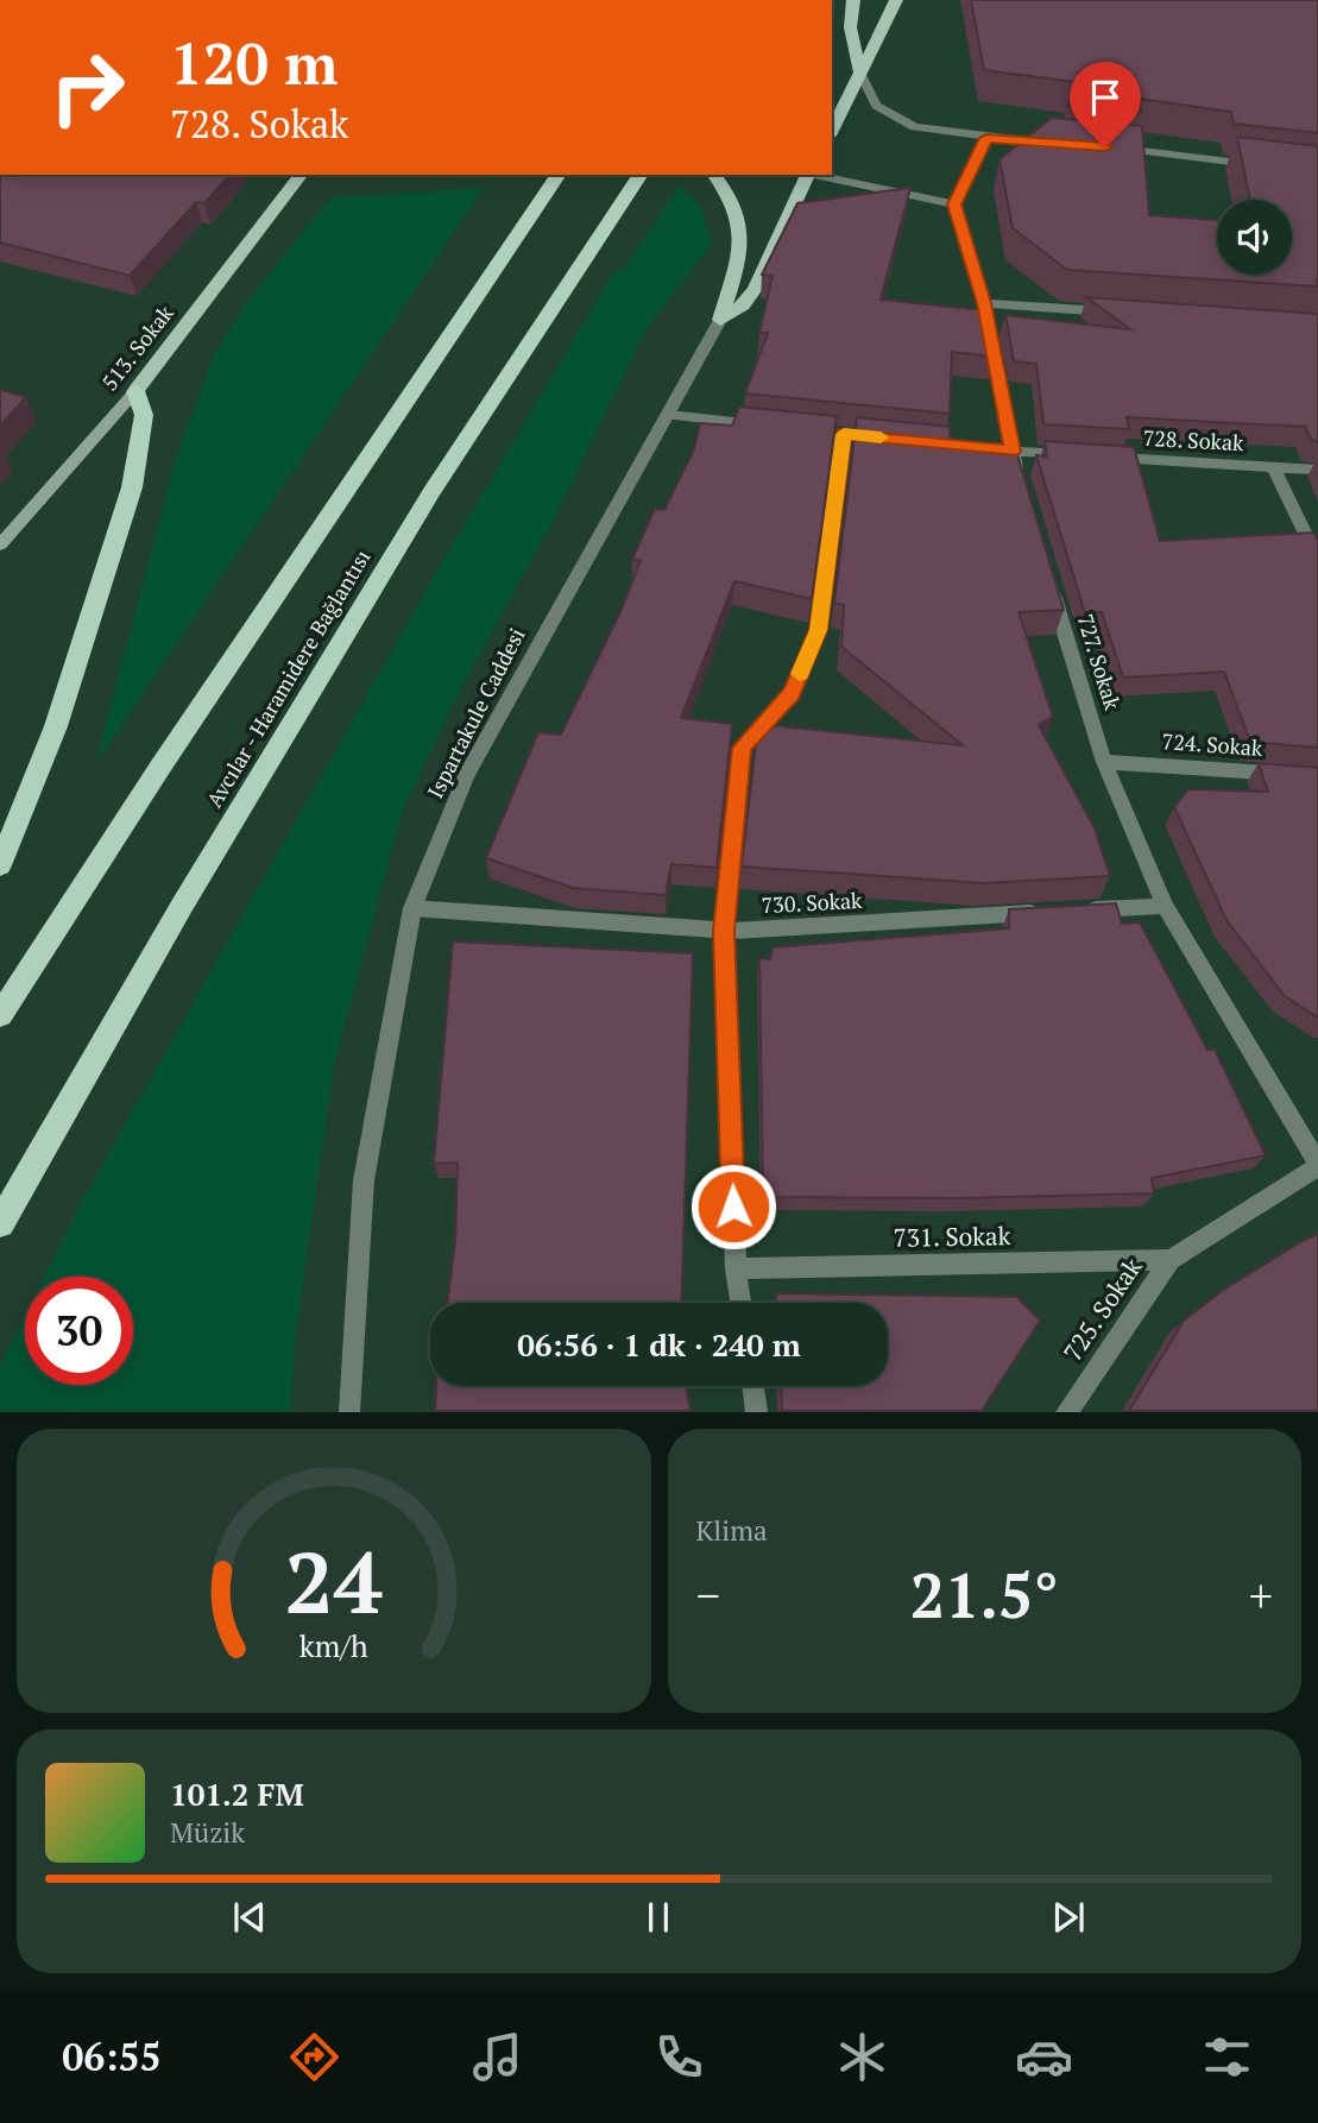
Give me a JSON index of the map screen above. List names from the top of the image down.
{
  "streets": {
    "highway": ["Avcılar - Haramidere Bağlantısı"],
    "main road": ["513. Sokak"],
    "street": [
      "728. Sokak",
      "727. Sokak",
      "Ispartakule Caddesi",
      "724. Sokak",
      "730. Sokak",
      "731. Sokak",
      "725. Sokak"
    ]
  },
  "crossings": [
    ["727. Sokak", "724. Sokak"],
    ["727. Sokak", "725. Sokak"],
    ["Ispartakule Caddesi", "730. Sokak"],
    ["731. Sokak", "725. Sokak"]
  ],
  "page": {
    "turn": ["120 m", "728. Sokak"],
    "limit": "30",
    "trip": "06:56 · 1 dk · 240 m",
    "tile": "Klima",
    "heat": ["−", "21.5°", "+"],
    "song": ["101.2 FM", "Müzik"],
    "tabs": "06:55",
    "gauge": ["24", "km/h"]
  }
}
